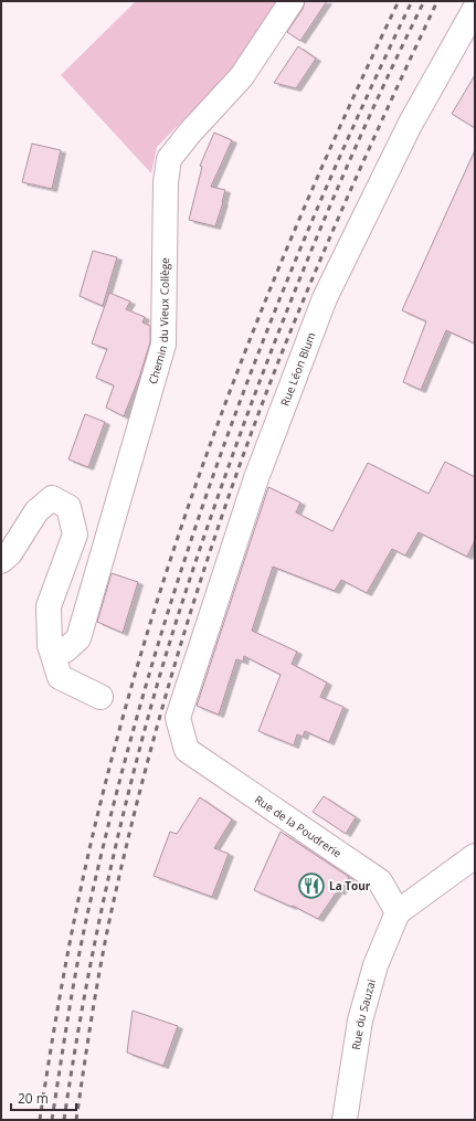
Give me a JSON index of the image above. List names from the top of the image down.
{
  "streets": {
    "street": [
      "Chemin du Vieux Collège",
      "Rue Léon Blum",
      "Rue de la Poudrerie",
      "Rue du Sauzai"
    ]
  },
  "crossings": [
    ["Rue Léon Blum", "Rue de la Poudrerie"],
    ["Rue de la Poudrerie", "Rue du Sauzai"]
  ],
  "places": {
    "restaurant": ["La Tour"]
  },
  "scale_bar": "20 m"
}
